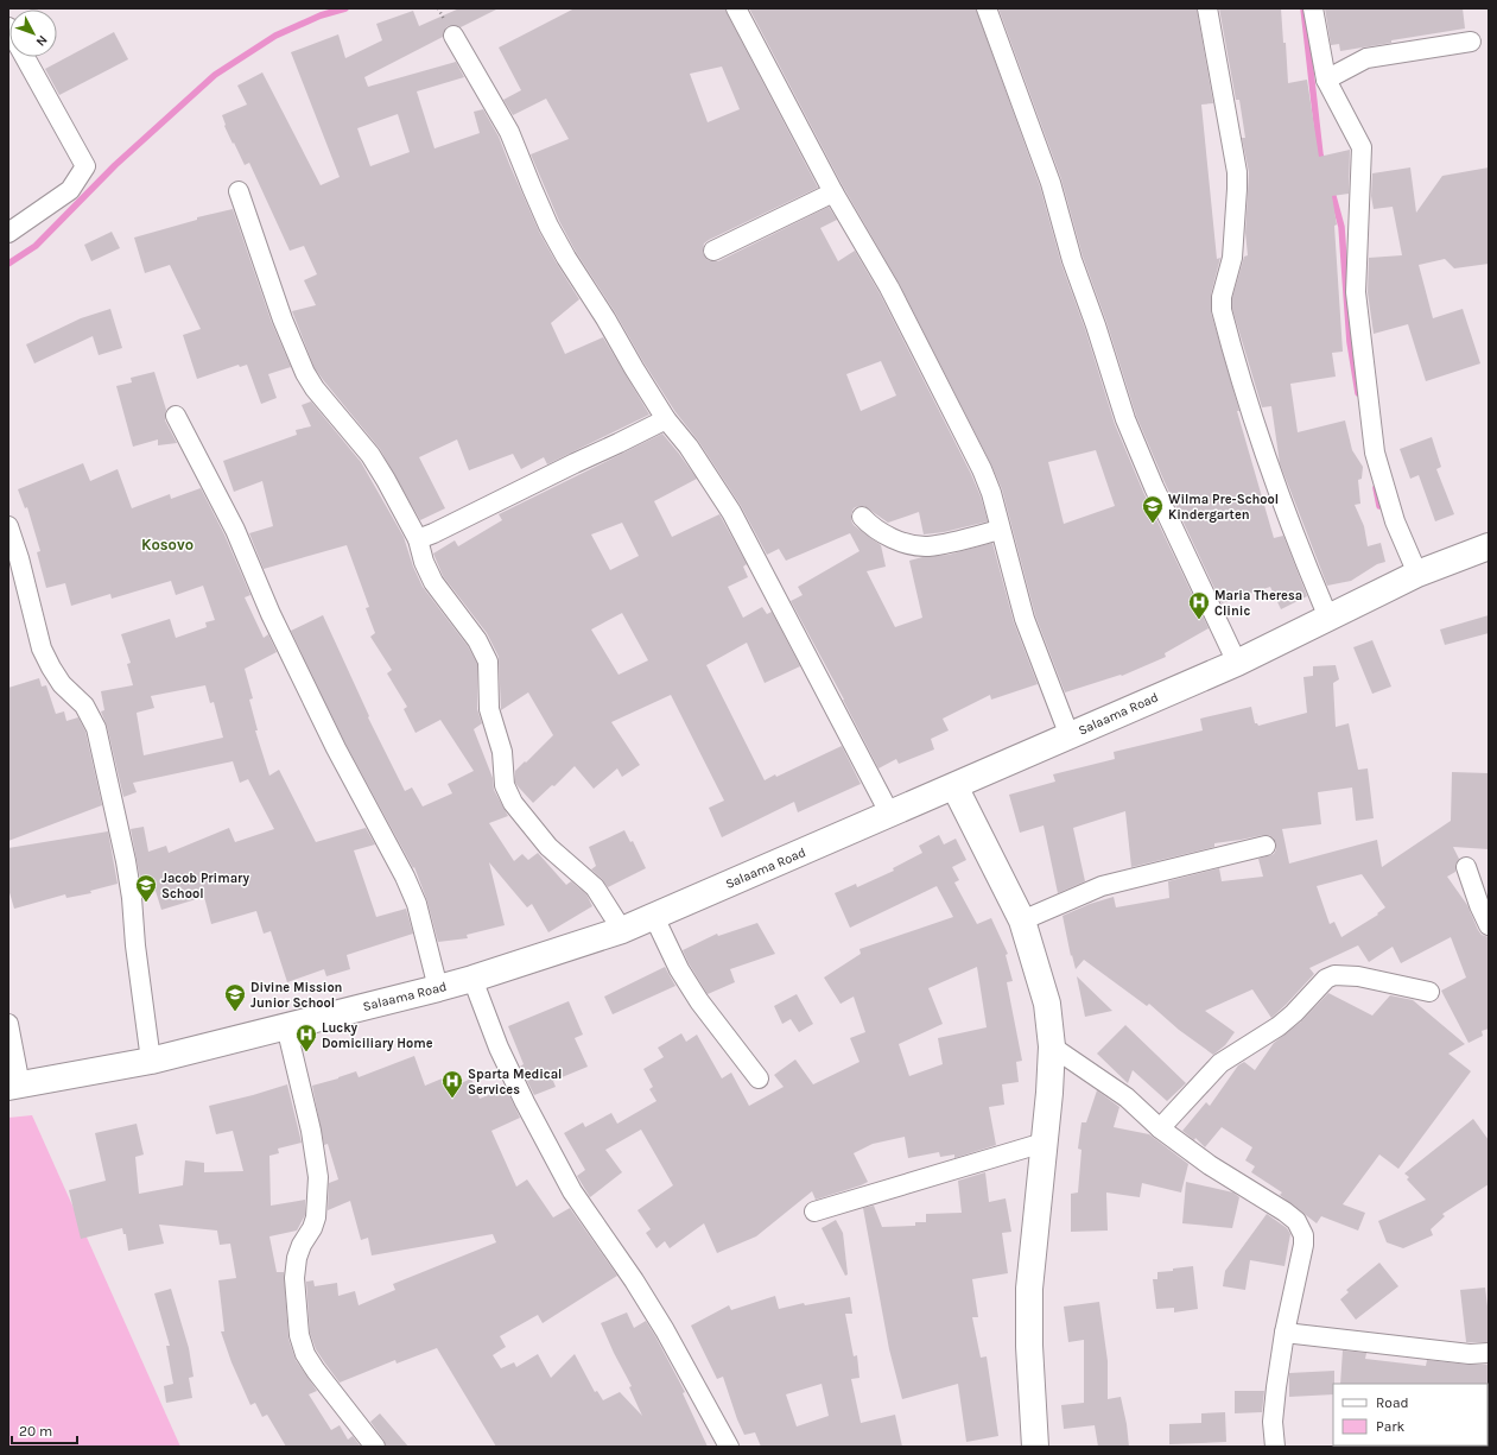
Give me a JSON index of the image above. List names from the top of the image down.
{
  "streets": {
    "main road": ["Salaama Road"]
  },
  "districts": ["Kosovo"],
  "places": {
    "school or university": ["Wilma Pre-School Kindergarten", "Jacob Primary School", "Divine Mission Junior School"],
    "hospital": ["Maria Theresa Clinic", "Lucky Domiciliary Home", "Sparta Medical Services"]
  },
  "legend": ["Road", "Park"],
  "scale_bar": "20 m",
  "north": "bottom right"
}
